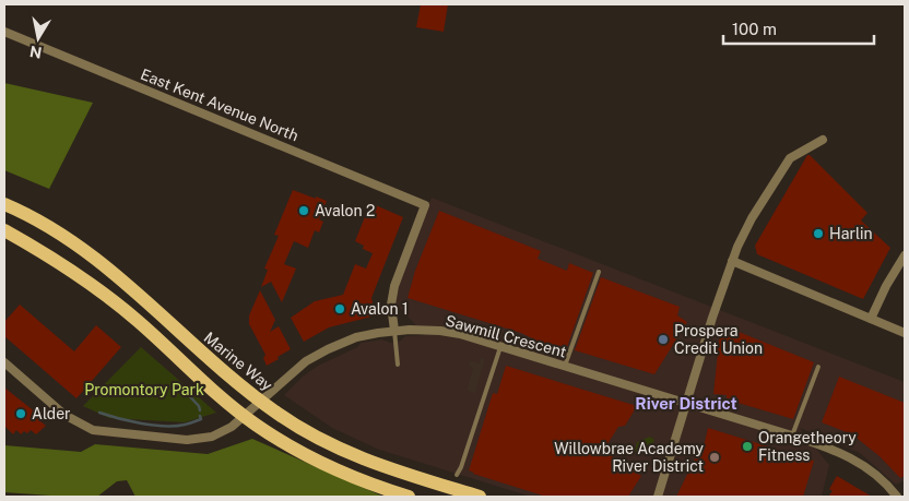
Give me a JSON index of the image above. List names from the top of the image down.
{
  "streets": {
    "main road": ["Marine Way"],
    "street": ["East Kent Avenue North", "Sawmill Crescent"]
  },
  "crossings": [
    ["East Kent Avenue North", "Sawmill Crescent"],
    ["Sawmill Crescent", "Marine Way"]
  ],
  "districts": ["River District"],
  "parks": ["Promontory Park"],
  "places": [
    "Avalon 2",
    "Harlin",
    "Avalon 1",
    "Prospera Credit Union",
    "Alder",
    "Orangetheory Fitness",
    "Willowbrae Academy River District"
  ],
  "scale_bar": "100 m",
  "north": "bottom"
}
